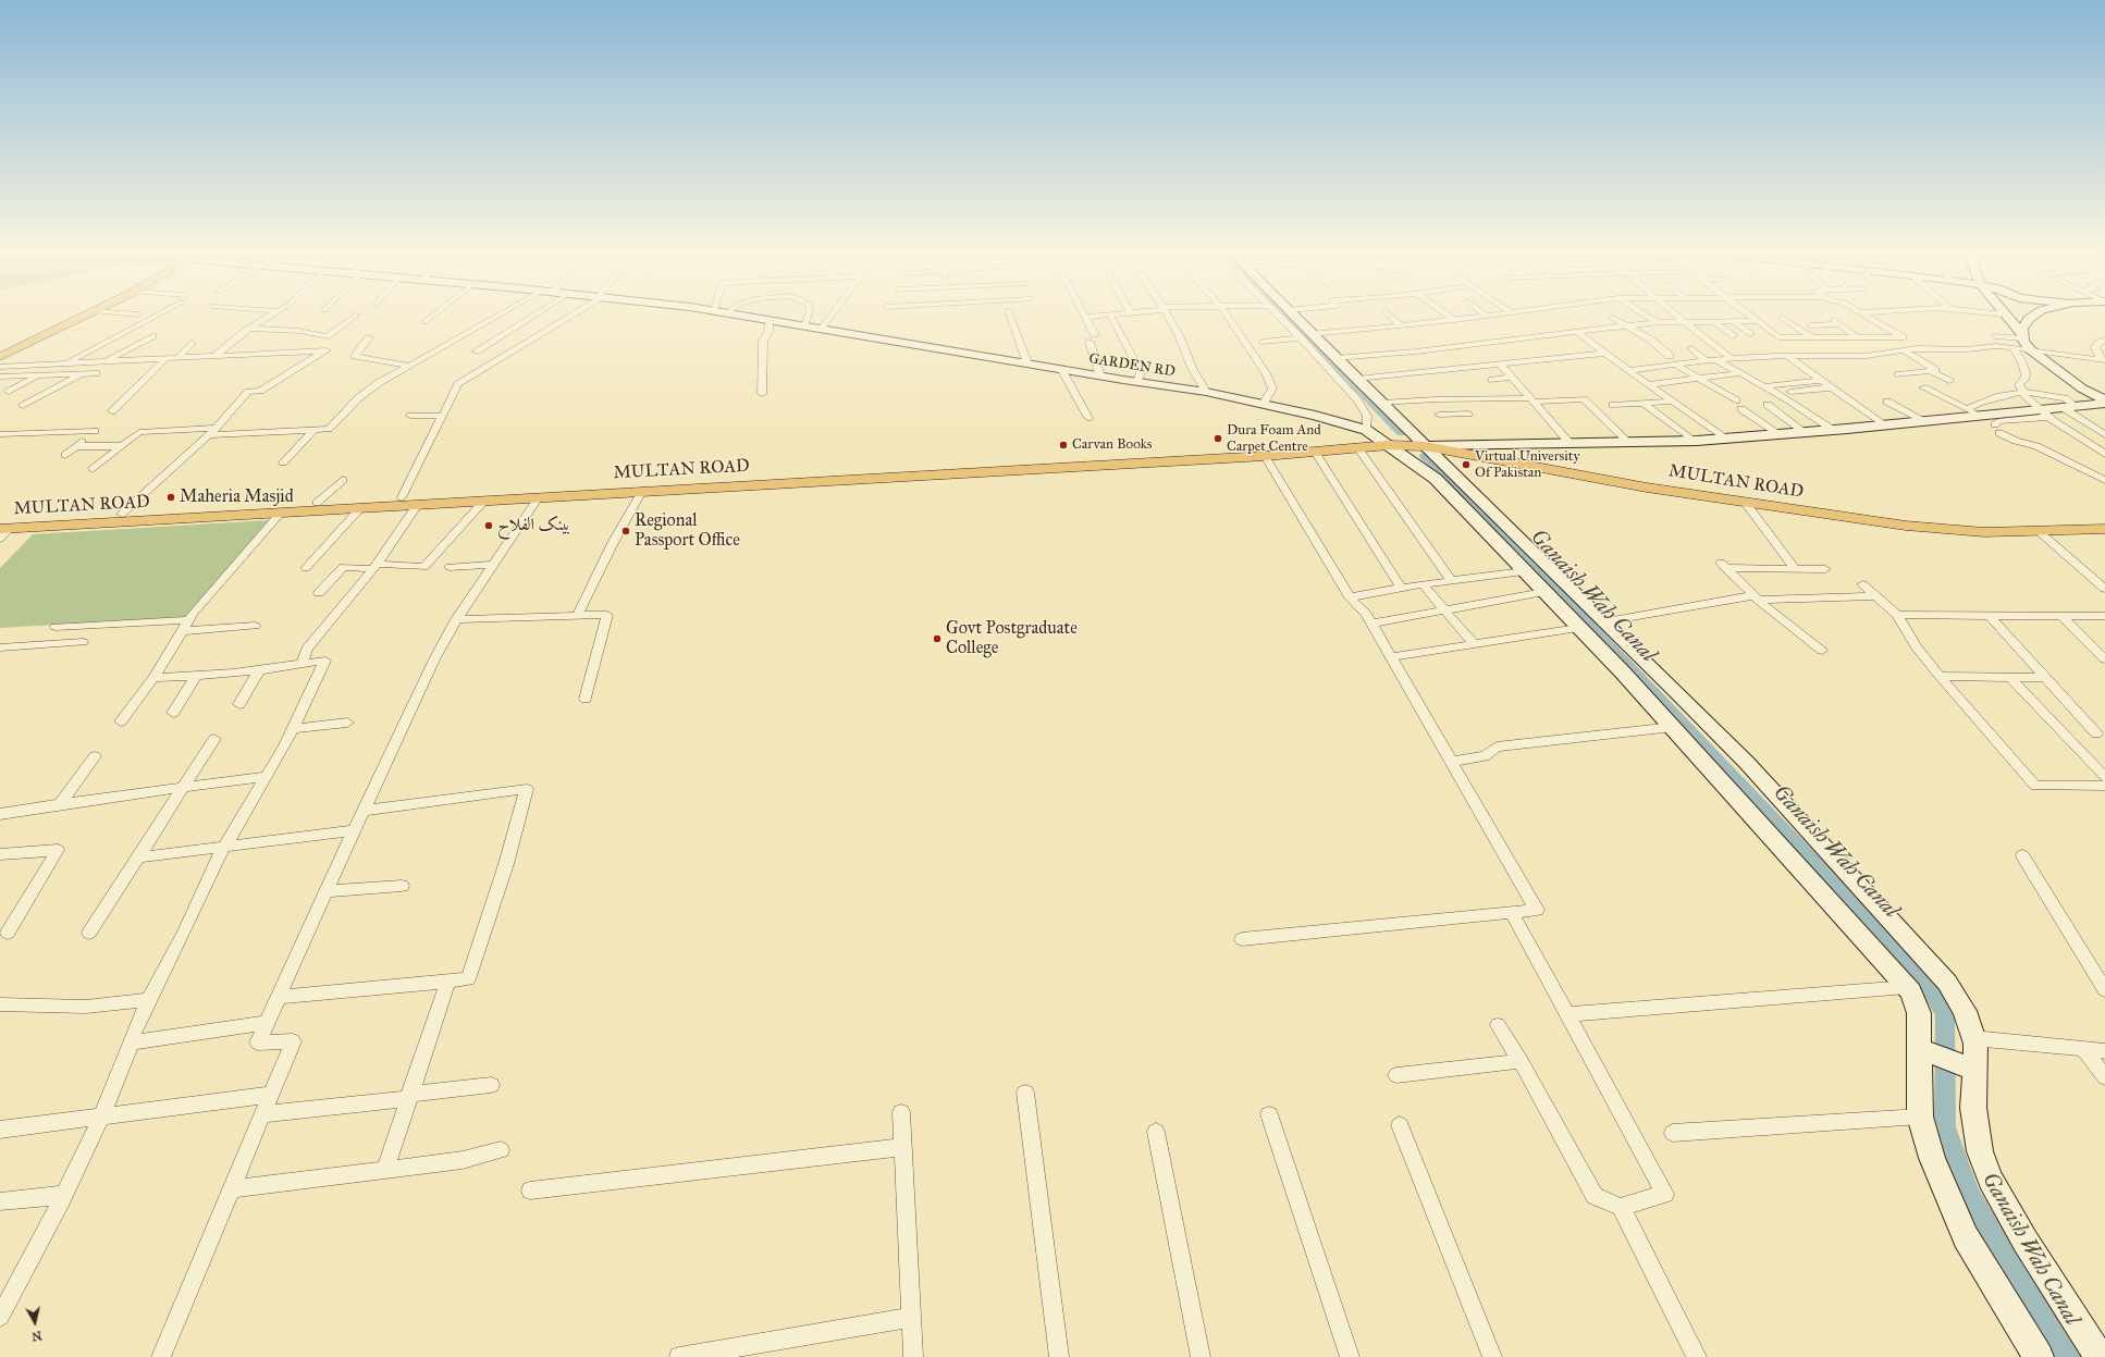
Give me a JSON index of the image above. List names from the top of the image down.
{
  "streets": {
    "main road": ["MULTAN ROAD"],
    "street": ["GARDEN RD"]
  },
  "crossings": [
    ["GARDEN RD", "MULTAN ROAD"]
  ],
  "water": ["Ganaish Wah Canal"],
  "places": [
    "Dura Foam And Carpet Centre",
    "Carvan Books",
    "Virtual University Of Pakistan",
    "Maheria Masjid",
    "بینک الفلاح",
    "Regional Passport Office",
    "Govt Postgraduate College"
  ],
  "north": "bottom"
}
